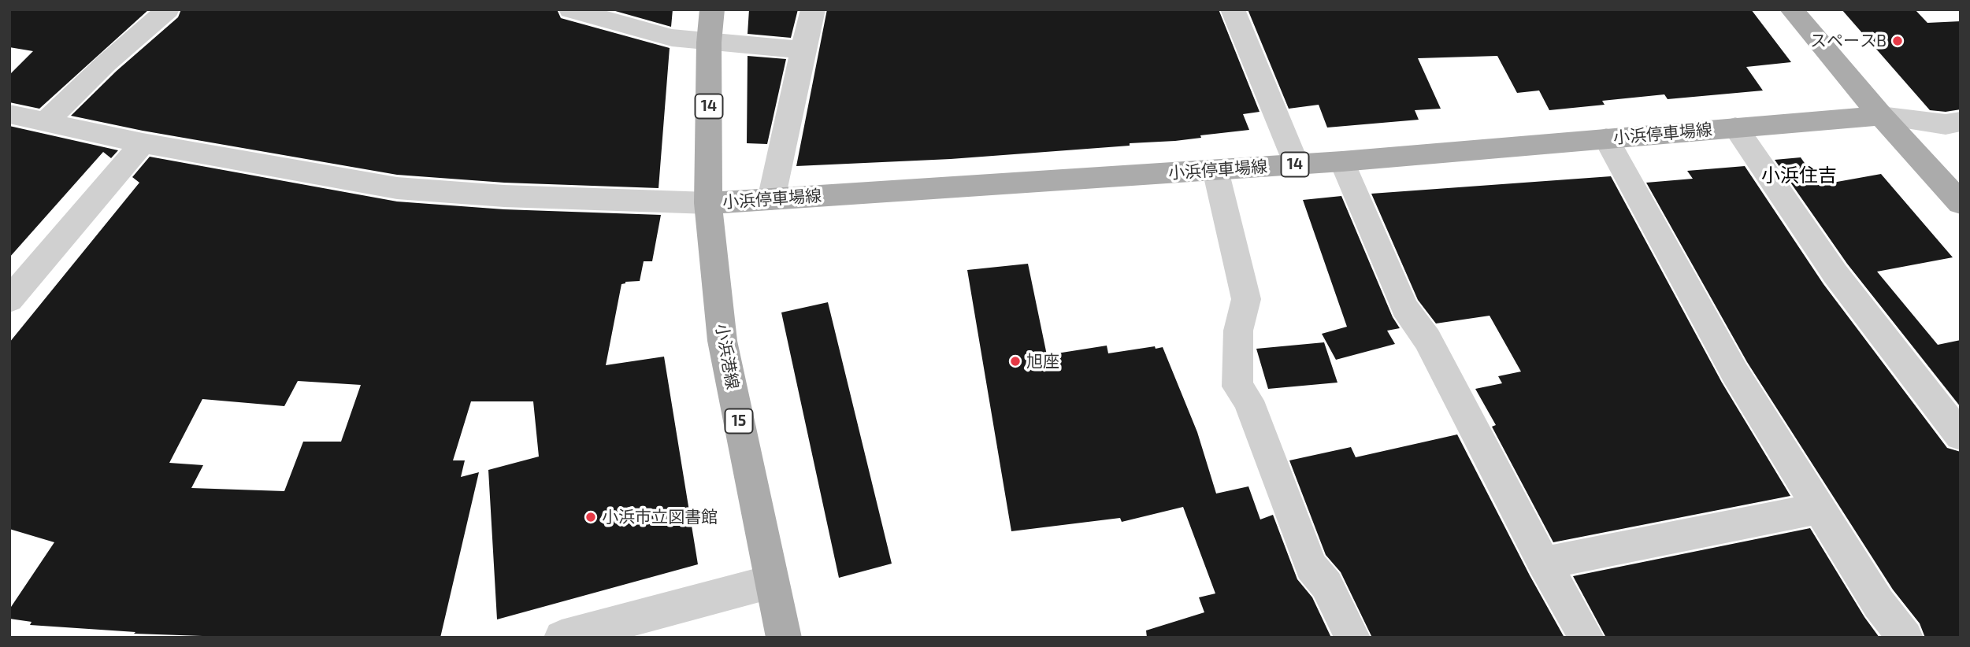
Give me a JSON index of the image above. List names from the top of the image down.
{
  "streets": {
    "main road": [
      "14",
      "小浜停車場線",
      "小浜港線",
      "15"
    ]
  },
  "crossings": [
    ["小浜停車場線", "小浜港線"]
  ],
  "districts": ["小浜住吉"],
  "places": ["スペースB", "旭座", "小浜市立図書館"]
}
